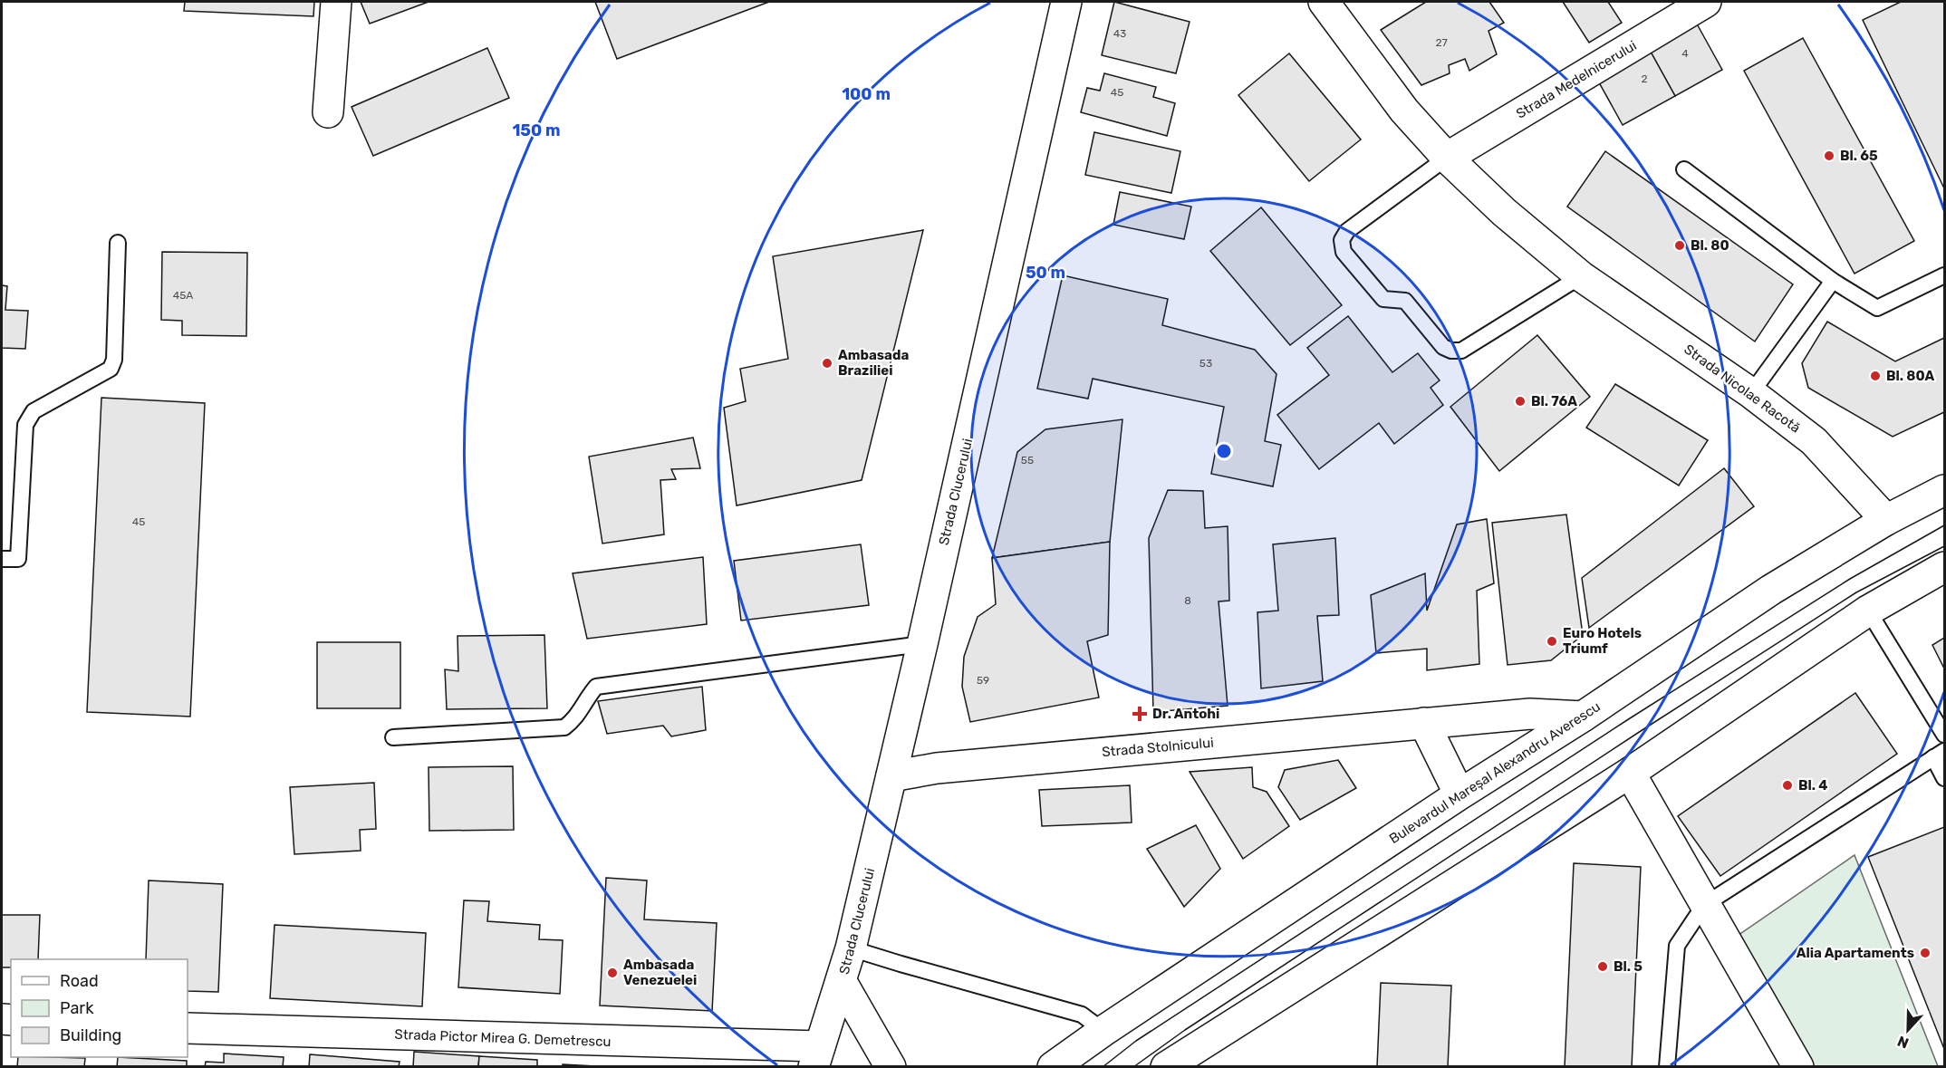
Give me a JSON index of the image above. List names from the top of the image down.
{
  "streets": {
    "street": [
      "Strada Medelnicerului",
      "Strada Nicolae Racotă",
      "Strada Clucerului",
      "Strada Stolnicului",
      "Bulevardul Mareșal Alexandru Averescu",
      "Strada Pictor Mirea G. Demetrescu"
    ]
  },
  "crossings": [
    ["Strada Medelnicerului", "Strada Nicolae Racotă"],
    ["Strada Nicolae Racotă", "Bulevardul Mareșal Alexandru Averescu"],
    ["Strada Clucerului", "Strada Stolnicului"],
    ["Strada Clucerului", "Strada Pictor Mirea G. Demetrescu"],
    ["Strada Stolnicului", "Bulevardul Mareșal Alexandru Averescu"]
  ],
  "places": {
    "other": [
      "Bl. 65",
      "Bl. 80",
      "Ambasada Braziliei",
      "Bl. 80A",
      "Bl. 76A",
      "Euro Hotels Triumf",
      "Bl. 4",
      "Alia Apartaments",
      "Bl. 5",
      "Ambasada Venezuelei"
    ],
    "health": ["Dr. Antohi"]
  },
  "house_numbers": [
    "43",
    "27",
    "4",
    "2",
    "45",
    "45A",
    "53",
    "55",
    "45",
    "8",
    "59"
  ],
  "legend": ["Road", "Park", "Building"],
  "north": "bottom",
  "rings": ["100 m", "150 m", "50 m"]
}
